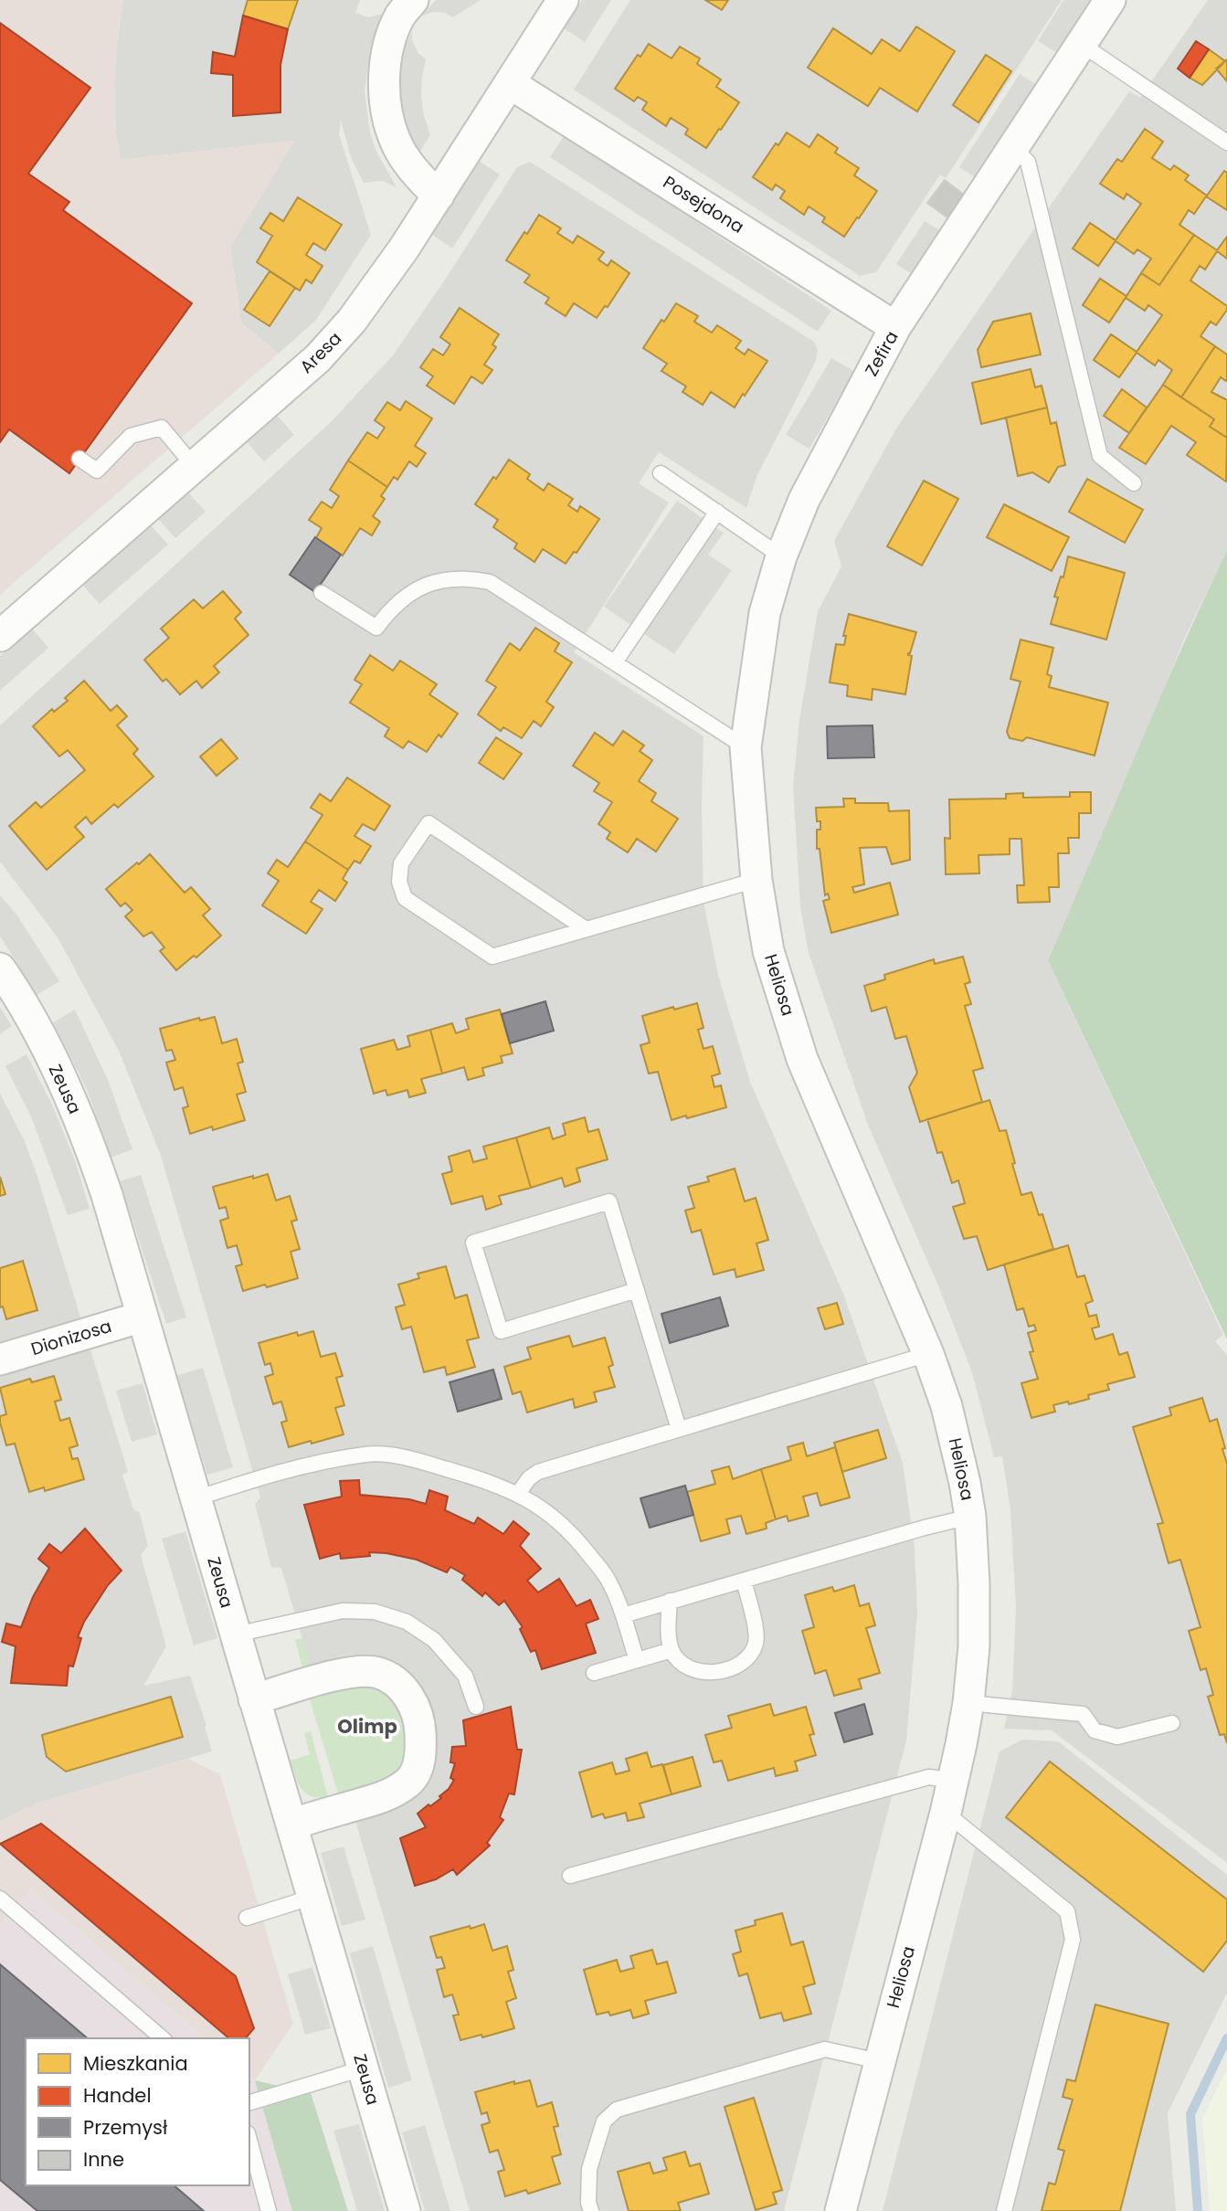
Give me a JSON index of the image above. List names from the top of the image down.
{
  "streets": {
    "street": [
      "Posejdona",
      "Aresa",
      "Zefira",
      "Heliosa",
      "Zeusa",
      "Dionizosa"
    ]
  },
  "crossings": [
    ["Posejdona", "Aresa"],
    ["Posejdona", "Zefira"],
    ["Zefira", "Heliosa"],
    ["Zeusa", "Dionizosa"]
  ],
  "districts": ["Olimp"],
  "legend": [
    "Mieszkania",
    "Handel",
    "Przemysł",
    "Inne"
  ]
}
